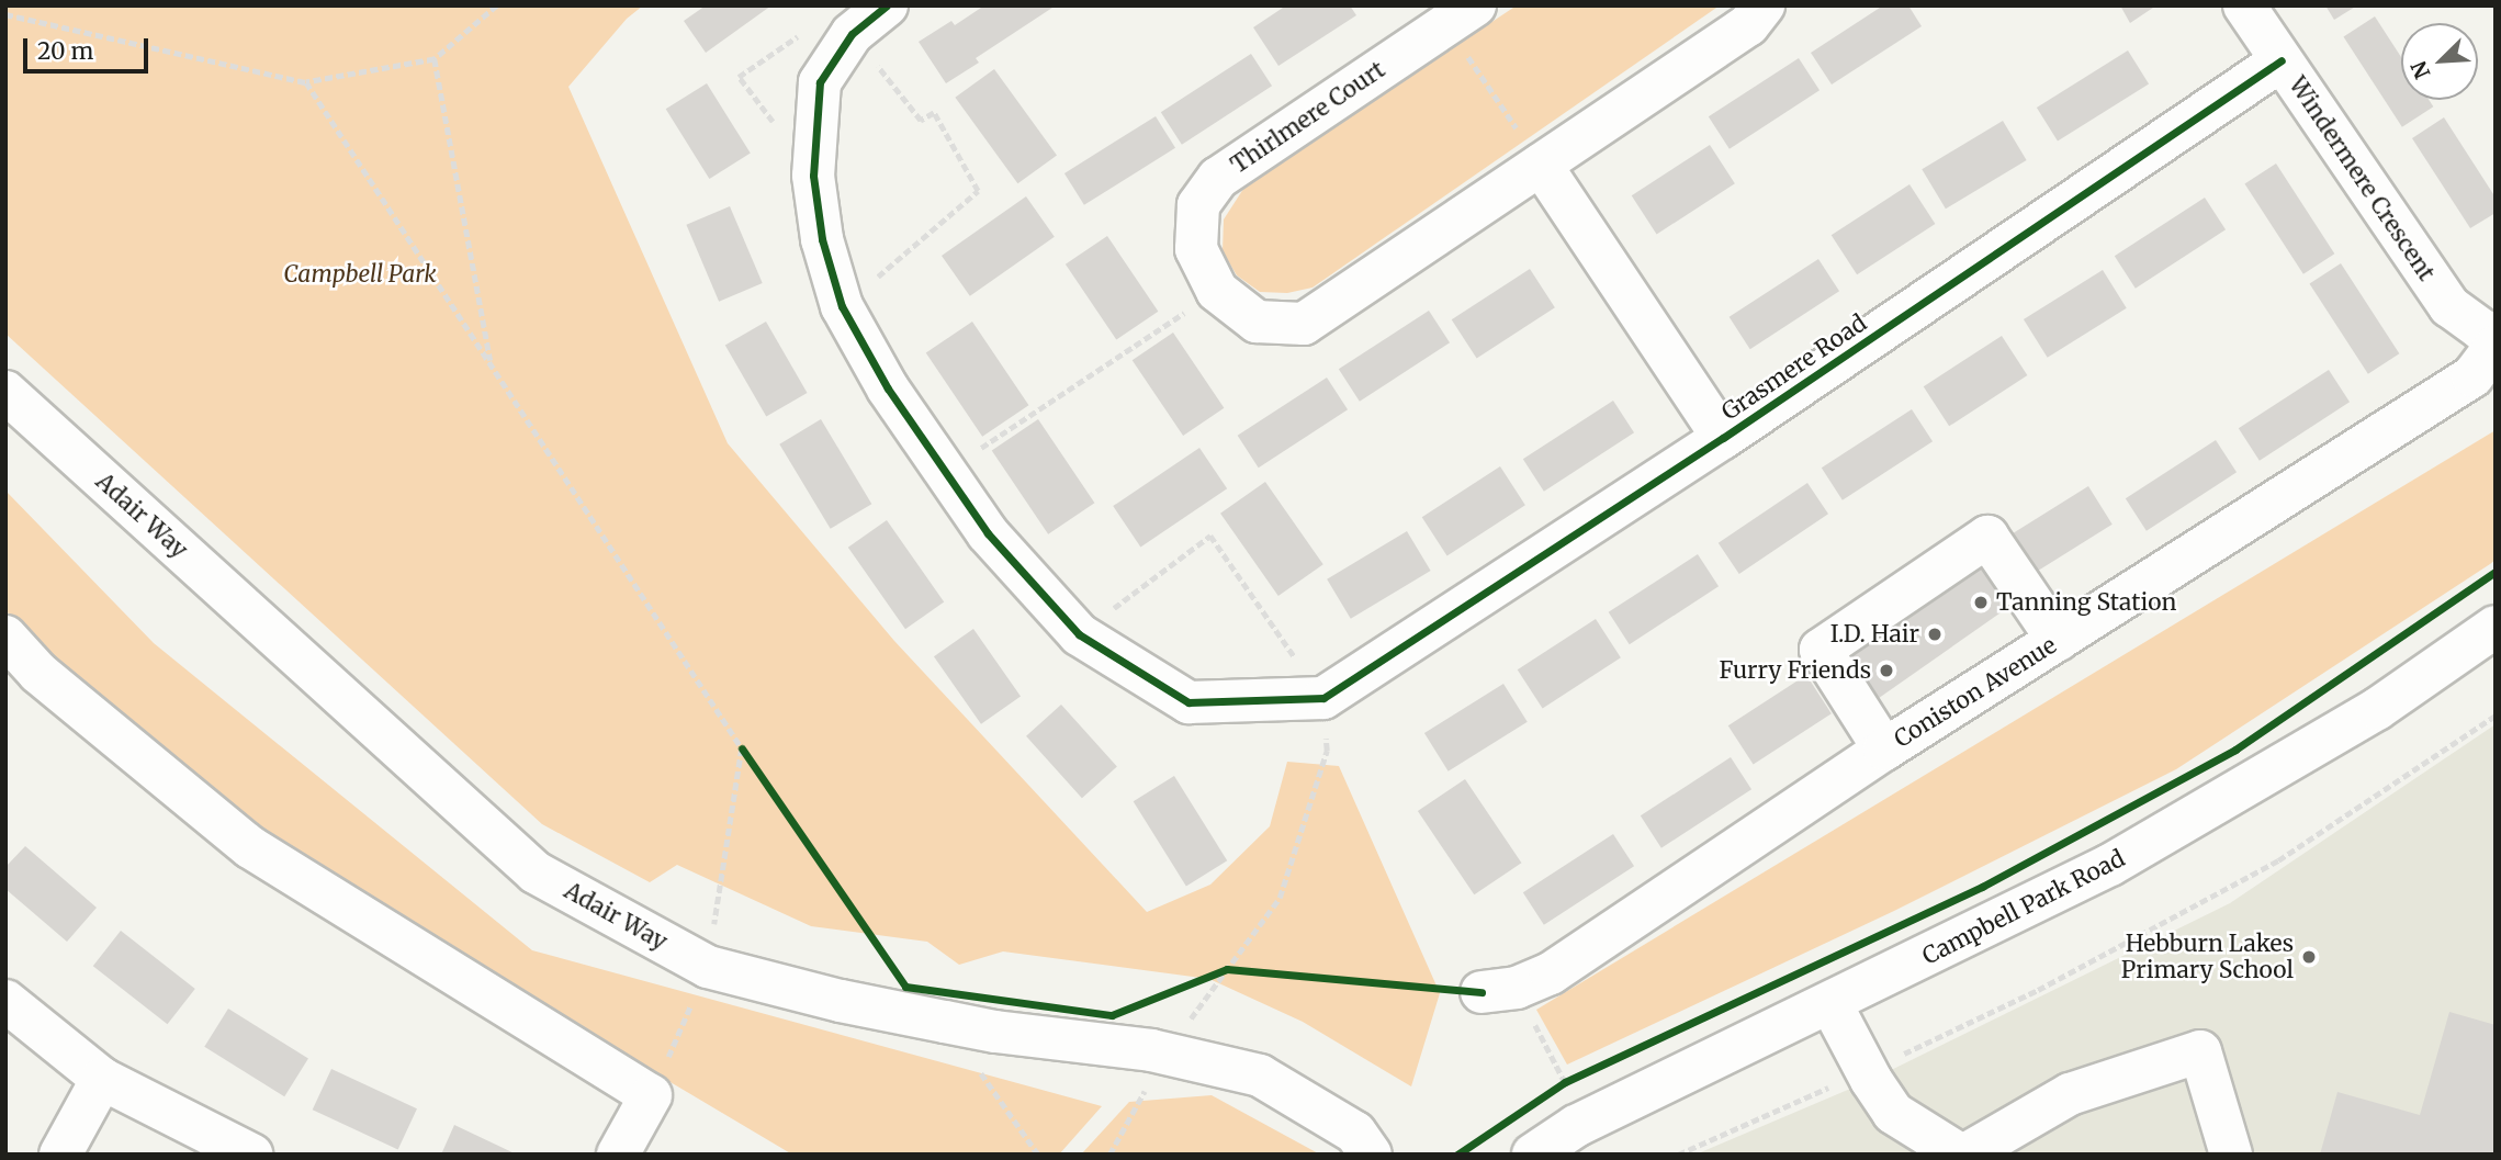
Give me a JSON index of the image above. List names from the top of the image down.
{
  "streets": {
    "street": [
      "Thirlmere Court",
      "Windermere Crescent",
      "Grasmere Road",
      "Adair Way",
      "Coniston Avenue",
      "Campbell Park Road"
    ]
  },
  "crossings": [
    ["Windermere Crescent", "Grasmere Road"]
  ],
  "parks": ["Campbell Park"],
  "places": [
    "Tanning Station",
    "I.D. Hair",
    "Furry Friends",
    "Hebburn Lakes Primary School"
  ],
  "scale_bar": "20 m",
  "north": "bottom left"
}
